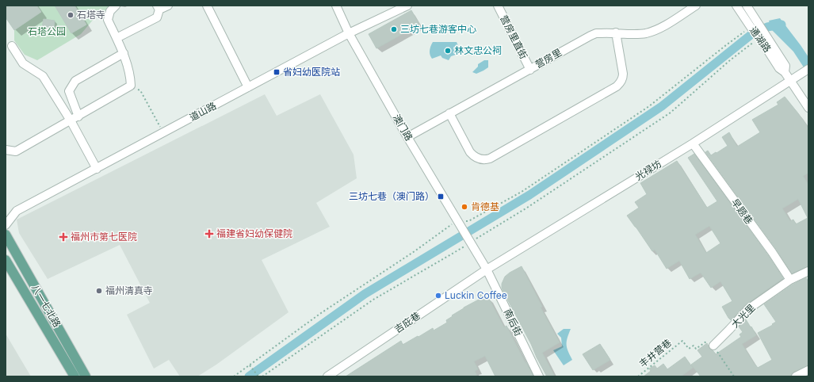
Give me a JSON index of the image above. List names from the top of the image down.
{
  "streets": {
    "main road": ["八一七北路"],
    "street": [
      "营房里直街",
      "通湖路",
      "营房里",
      "道山路",
      "澳门路",
      "光禄坊",
      "早题巷",
      "大光里",
      "吉庇巷",
      "南后街"
    ],
    "path": ["丰井营巷"]
  },
  "crossings": [
    ["营房里直街", "营房里"],
    ["通湖路", "光禄坊"],
    ["营房里", "澳门路"],
    ["道山路", "澳门路"],
    ["光禄坊", "早题巷"],
    ["光禄坊", "吉庇巷"],
    ["光禄坊", "南后街"],
    ["早题巷", "大光里"],
    ["大光里", "丰井营巷"],
    ["吉庇巷", "南后街"]
  ],
  "parks": ["石塔公园"],
  "places": {
    "other": [
      "石塔寺",
      "三坊七巷游客中心",
      "林文忠公祠",
      "肯德基",
      "福州清真寺",
      "Luckin Coffee"
    ],
    "transit": ["省妇幼医院站", "三坊七巷（澳门路）"],
    "health": ["福建省妇幼保健院", "福州市第七医院"]
  }
}
